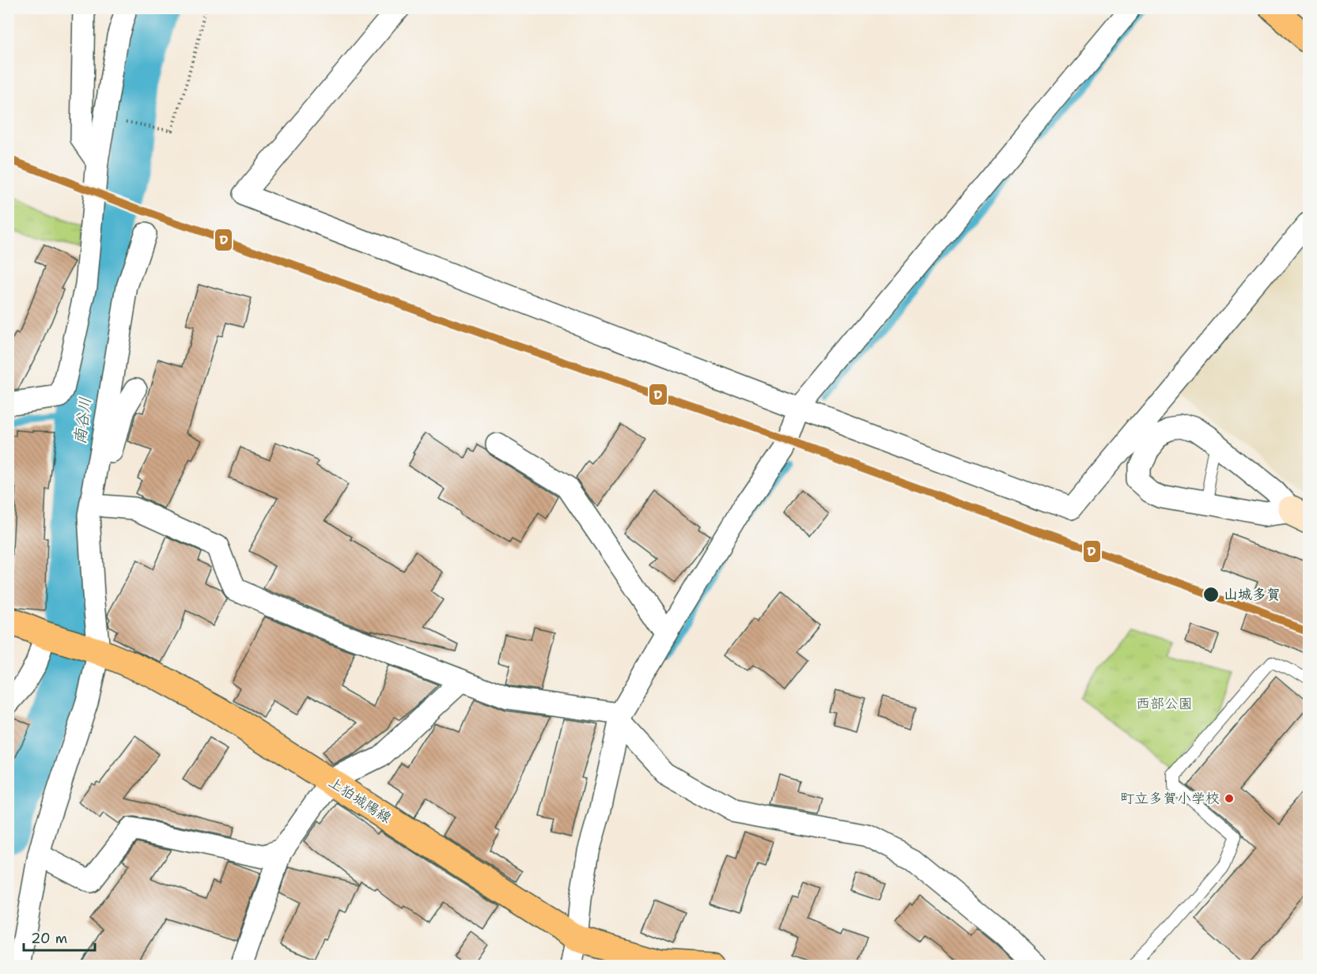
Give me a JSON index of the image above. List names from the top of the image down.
{
  "streets": {
    "main road": ["上狛城陽線"]
  },
  "water": ["南谷川"],
  "parks": ["西部公園"],
  "places": ["山城多賀", "町立多賀小学校"],
  "lines": ["transit line D"],
  "scale_bar": "20 m"
}
